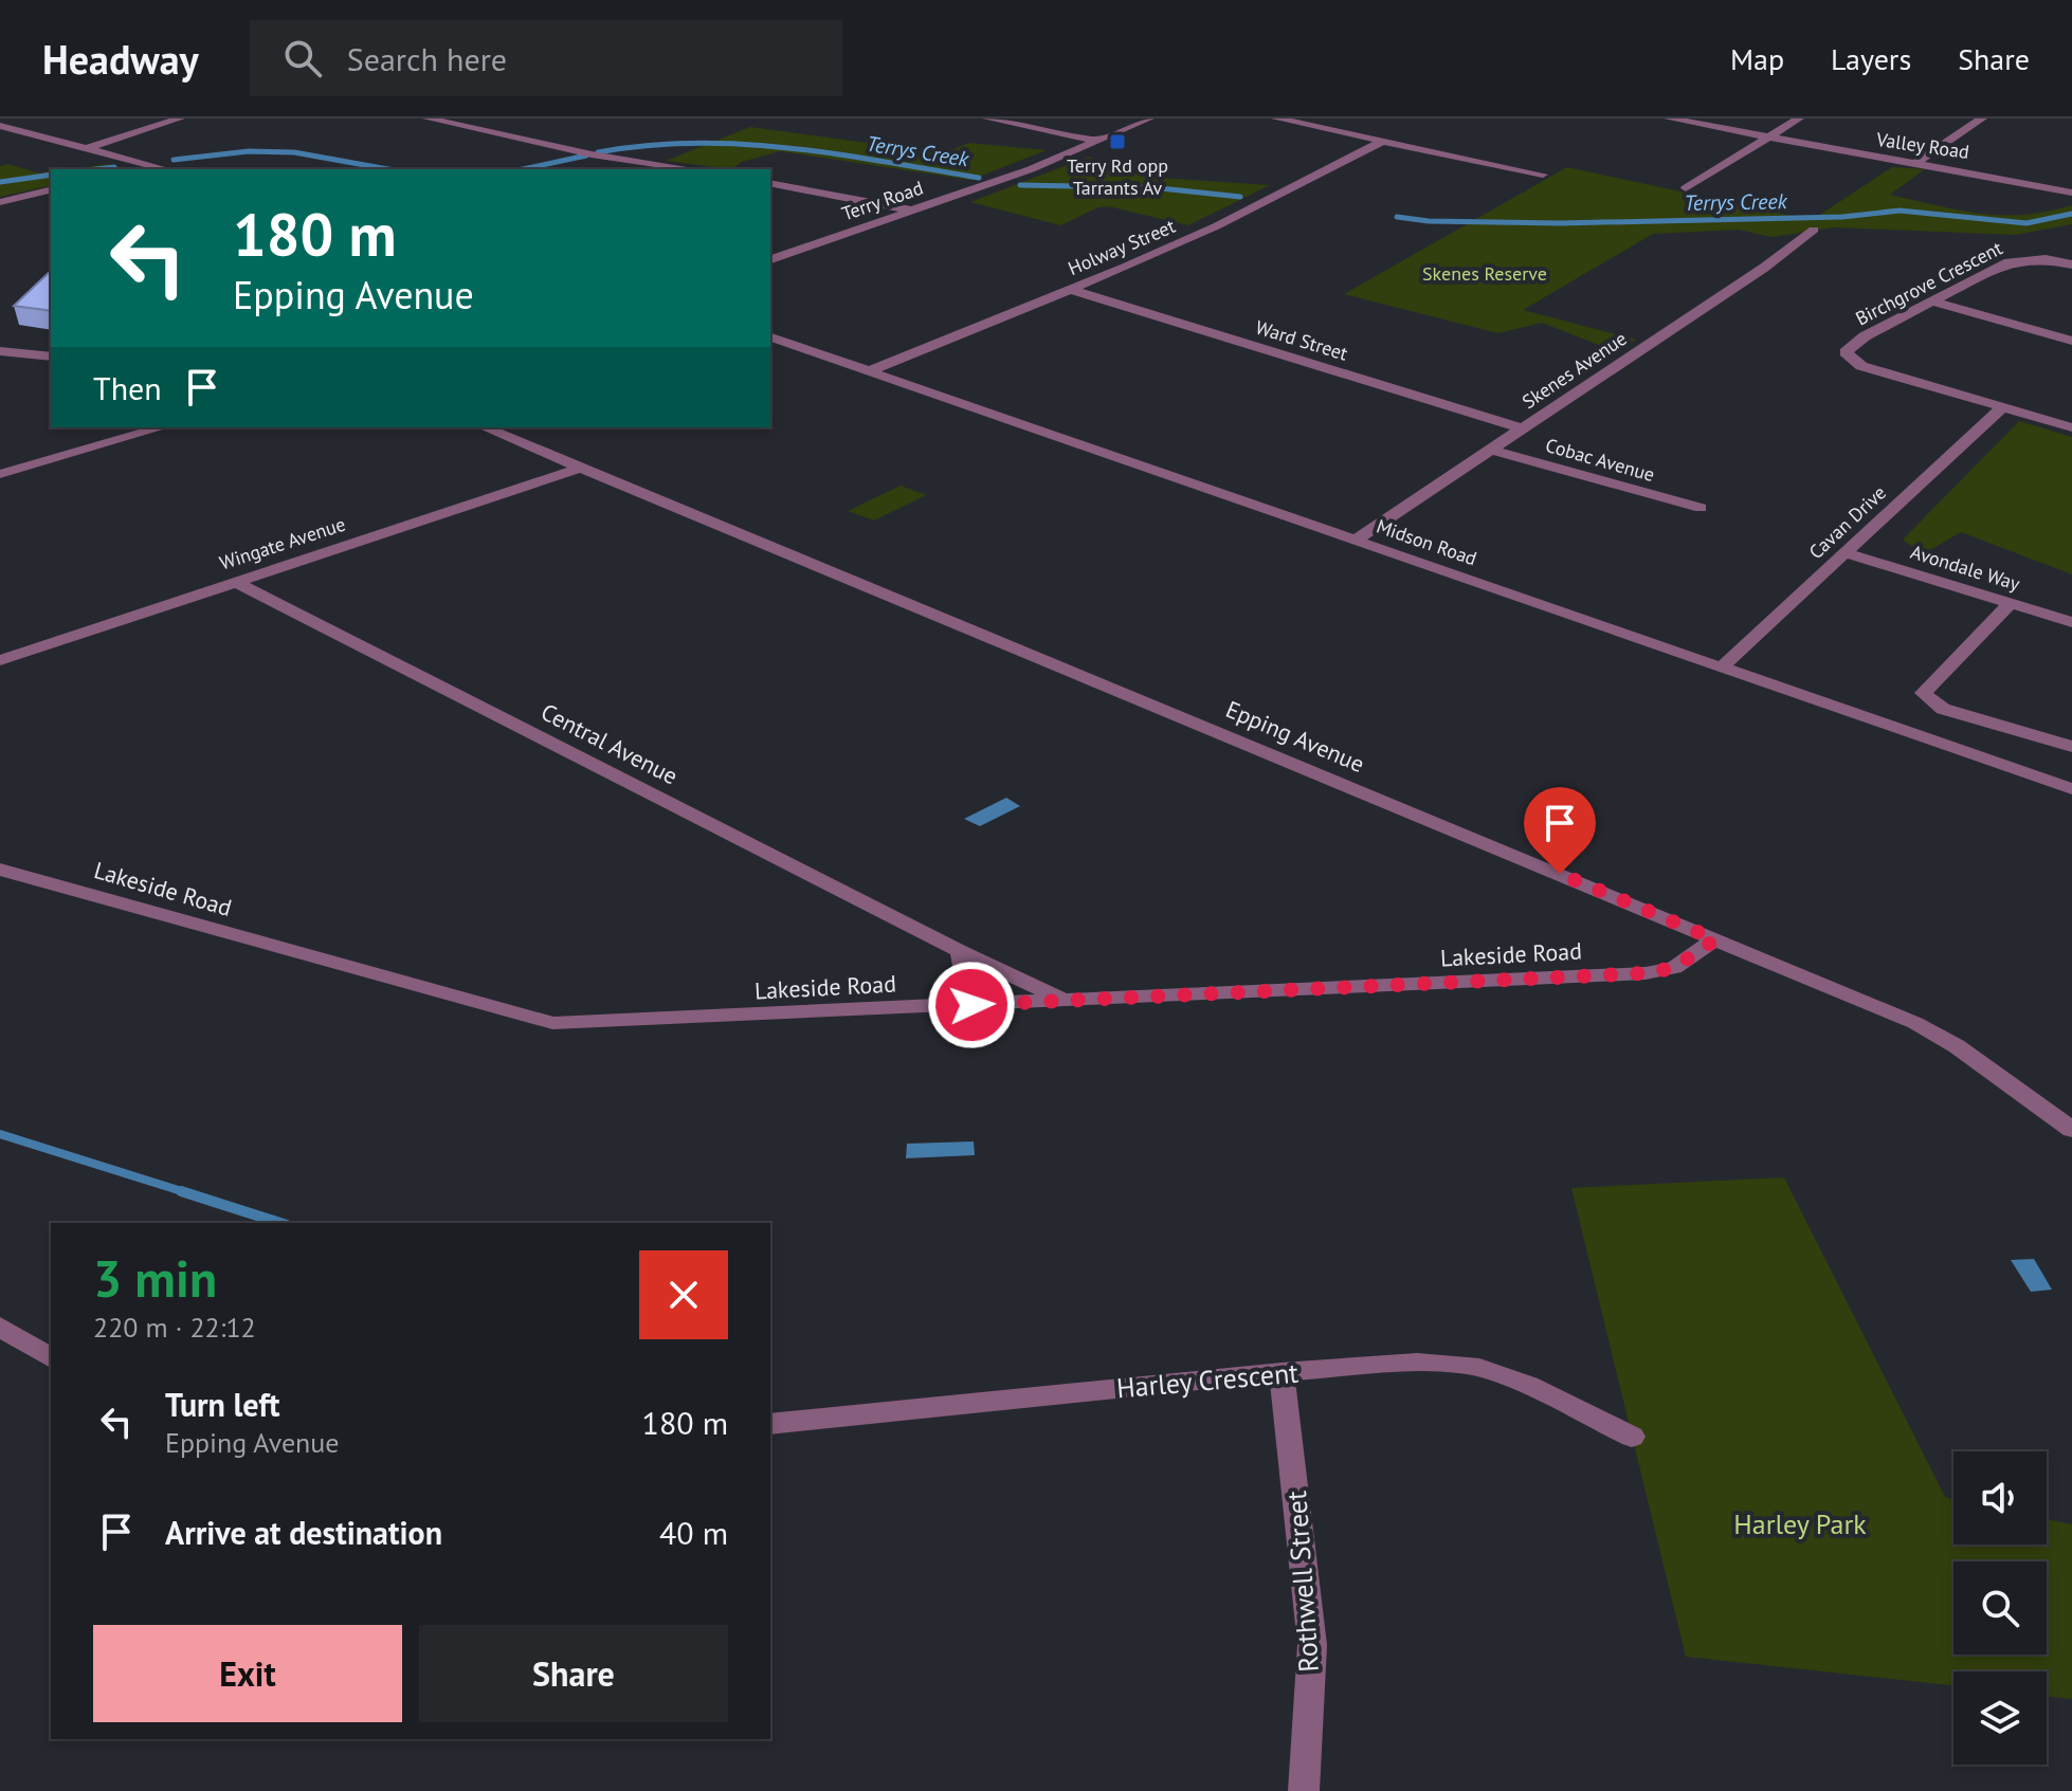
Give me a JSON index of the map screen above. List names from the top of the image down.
{
  "streets": {
    "street": [
      "Valley Road",
      "Terry Road",
      "Holway Street",
      "Birchgrove Crescent",
      "Ward Street",
      "Skenes Avenue",
      "Cobac Avenue",
      "Cavan Drive",
      "Midson Road",
      "Wingate Avenue",
      "Avondale Way",
      "Epping Avenue",
      "Central Avenue",
      "Lakeside Road",
      "Harley Crescent",
      "Rothwell Street"
    ]
  },
  "crossings": [
    ["Holway Street", "Ward Street"],
    ["Holway Street", "Midson Road"],
    ["Birchgrove Crescent", "Cavan Drive"],
    ["Ward Street", "Skenes Avenue"],
    ["Skenes Avenue", "Cobac Avenue"],
    ["Skenes Avenue", "Midson Road"],
    ["Cavan Drive", "Midson Road"],
    ["Cavan Drive", "Avondale Way"],
    ["Wingate Avenue", "Epping Avenue"],
    ["Wingate Avenue", "Central Avenue"],
    ["Epping Avenue", "Lakeside Road"],
    ["Central Avenue", "Lakeside Road"],
    ["Harley Crescent", "Rothwell Street"]
  ],
  "water": ["Terrys Creek"],
  "parks": ["Skenes Reserve", "Harley Park"],
  "places": {
    "transit": ["Terry Rd opp Tarrants Av"]
  },
  "page": {
    "header": "Headway",
    "search": "Search here",
    "nav": ["Map", "Layers", "Share"],
    "turn": ["180 m", "Epping Avenue"],
    "then": "Then",
    "heading": ["3 min", "220 m · 22:12"],
    "list": [
      {
        "name": "Turn left",
        "note": "Epping Avenue",
        "value": "180 m"
      },
      {
        "name": "Arrive at destination",
        "value": "40 m"
      }
    ],
    "buttons": ["Exit", "Share"]
  }
}
